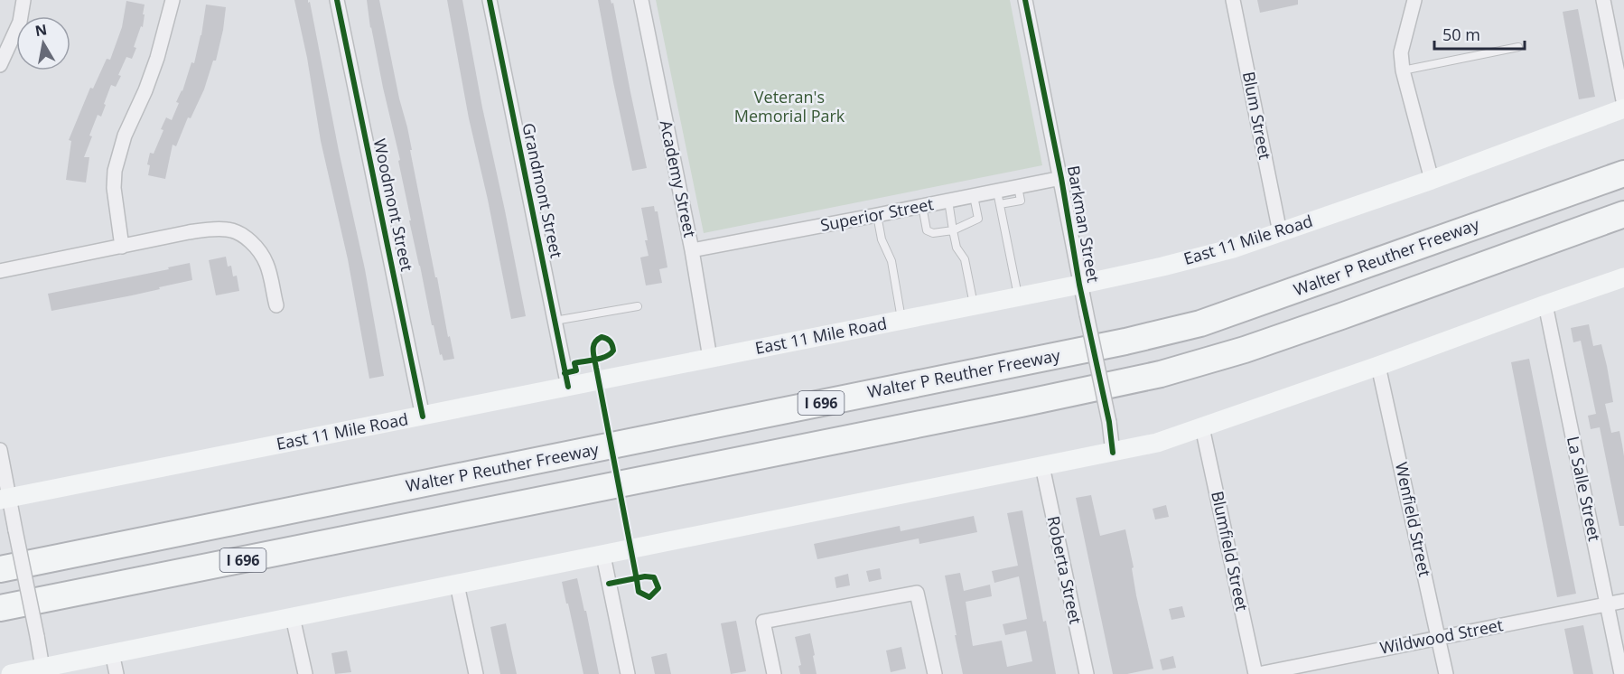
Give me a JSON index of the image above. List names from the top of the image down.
{
  "streets": {
    "highway": ["Walter P Reuther Freeway", "I 696"],
    "main road": ["East 11 Mile Road"],
    "street": [
      "Blum Street",
      "Academy Street",
      "Grandmont Street",
      "Woodmont Street",
      "Superior Street",
      "Barkman Street",
      "La Salle Street",
      "Wenfield Street",
      "Blumfield Street",
      "Roberta Street",
      "Wildwood Street"
    ]
  },
  "crossings": [
    ["Blum Street", "East 11 Mile Road"],
    ["Academy Street", "Superior Street"],
    ["Academy Street", "East 11 Mile Road"],
    ["Grandmont Street", "East 11 Mile Road"],
    ["Woodmont Street", "East 11 Mile Road"],
    ["Superior Street", "Barkman Street"],
    ["Barkman Street", "East 11 Mile Road"],
    ["La Salle Street", "Wildwood Street"],
    ["Wenfield Street", "Wildwood Street"],
    ["Blumfield Street", "Wildwood Street"]
  ],
  "parks": ["Veteran's Memorial Park"],
  "scale_bar": "50 m",
  "north": "top"
}
